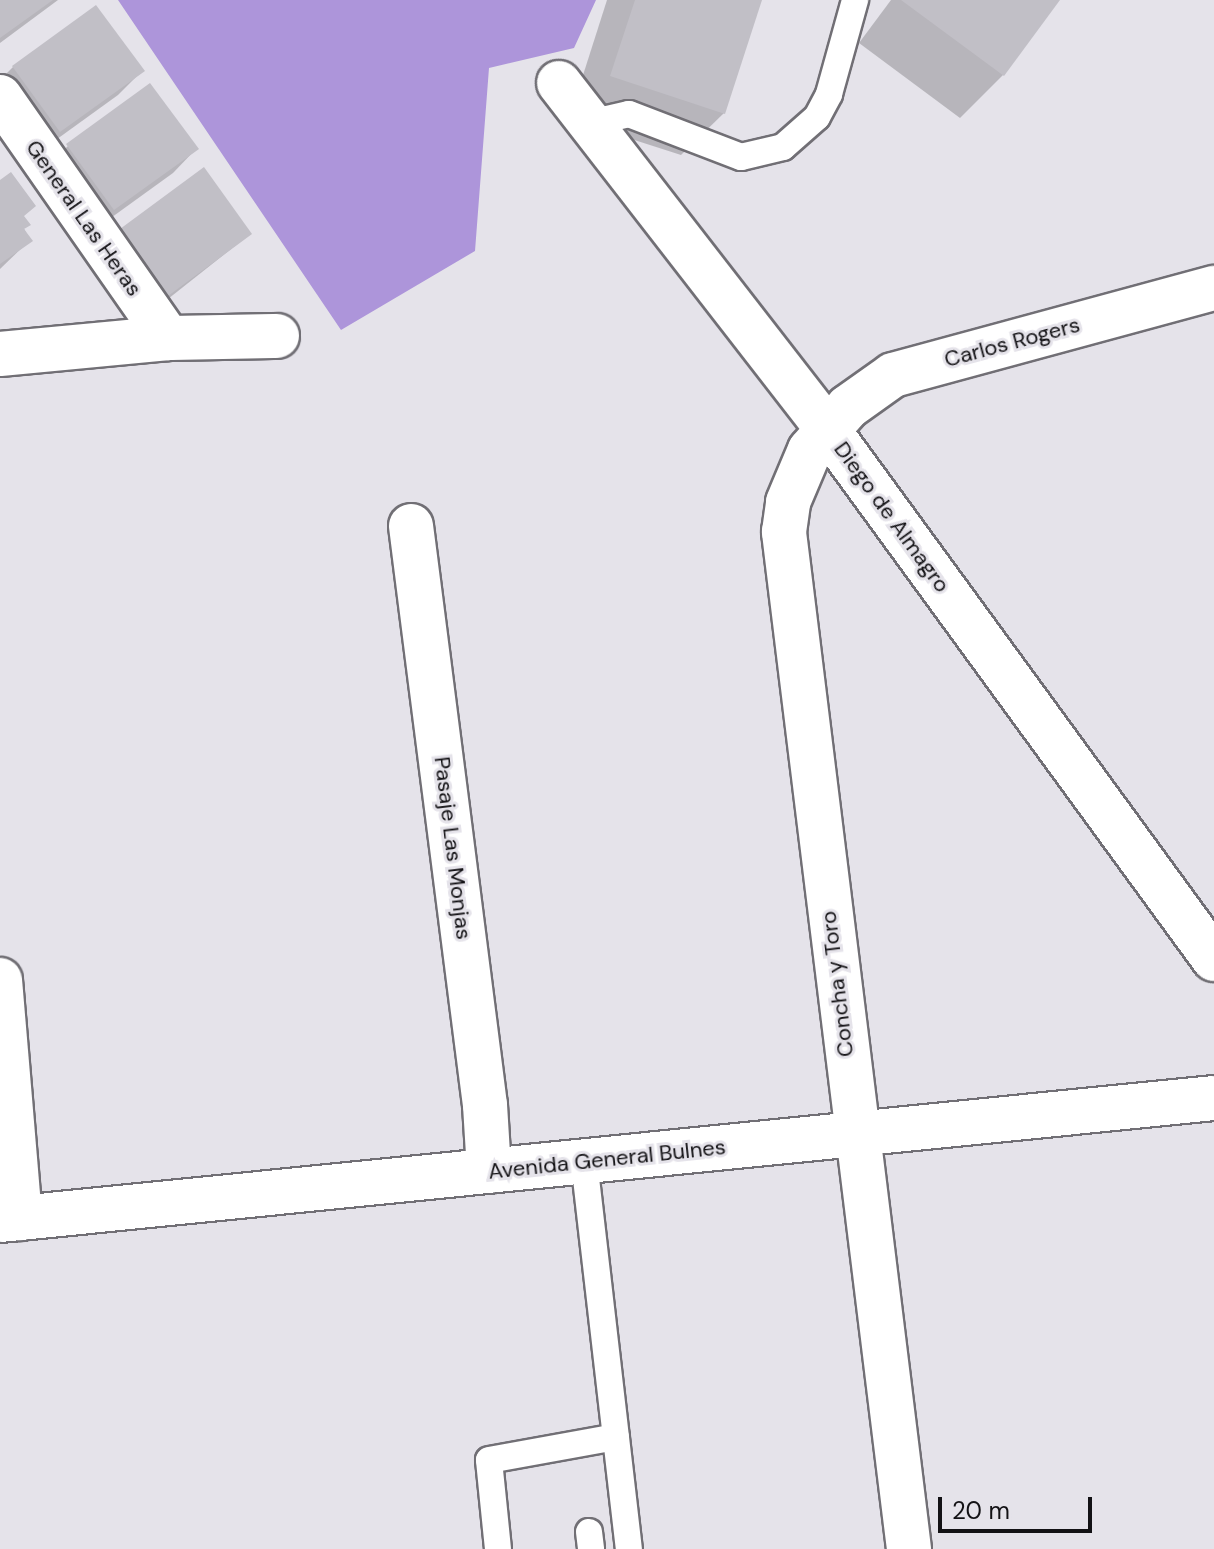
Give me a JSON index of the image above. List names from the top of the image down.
{
  "streets": {
    "street": [
      "General Las Heras",
      "Carlos Rogers",
      "Diego de Almagro",
      "Pasaje Las Monjas",
      "Concha y Toro",
      "Avenida General Bulnes"
    ]
  },
  "crossings": [
    ["Carlos Rogers", "Diego de Almagro"],
    ["Carlos Rogers", "Concha y Toro"],
    ["Diego de Almagro", "Concha y Toro"],
    ["Pasaje Las Monjas", "Avenida General Bulnes"],
    ["Concha y Toro", "Avenida General Bulnes"]
  ],
  "scale_bar": "20 m"
}
